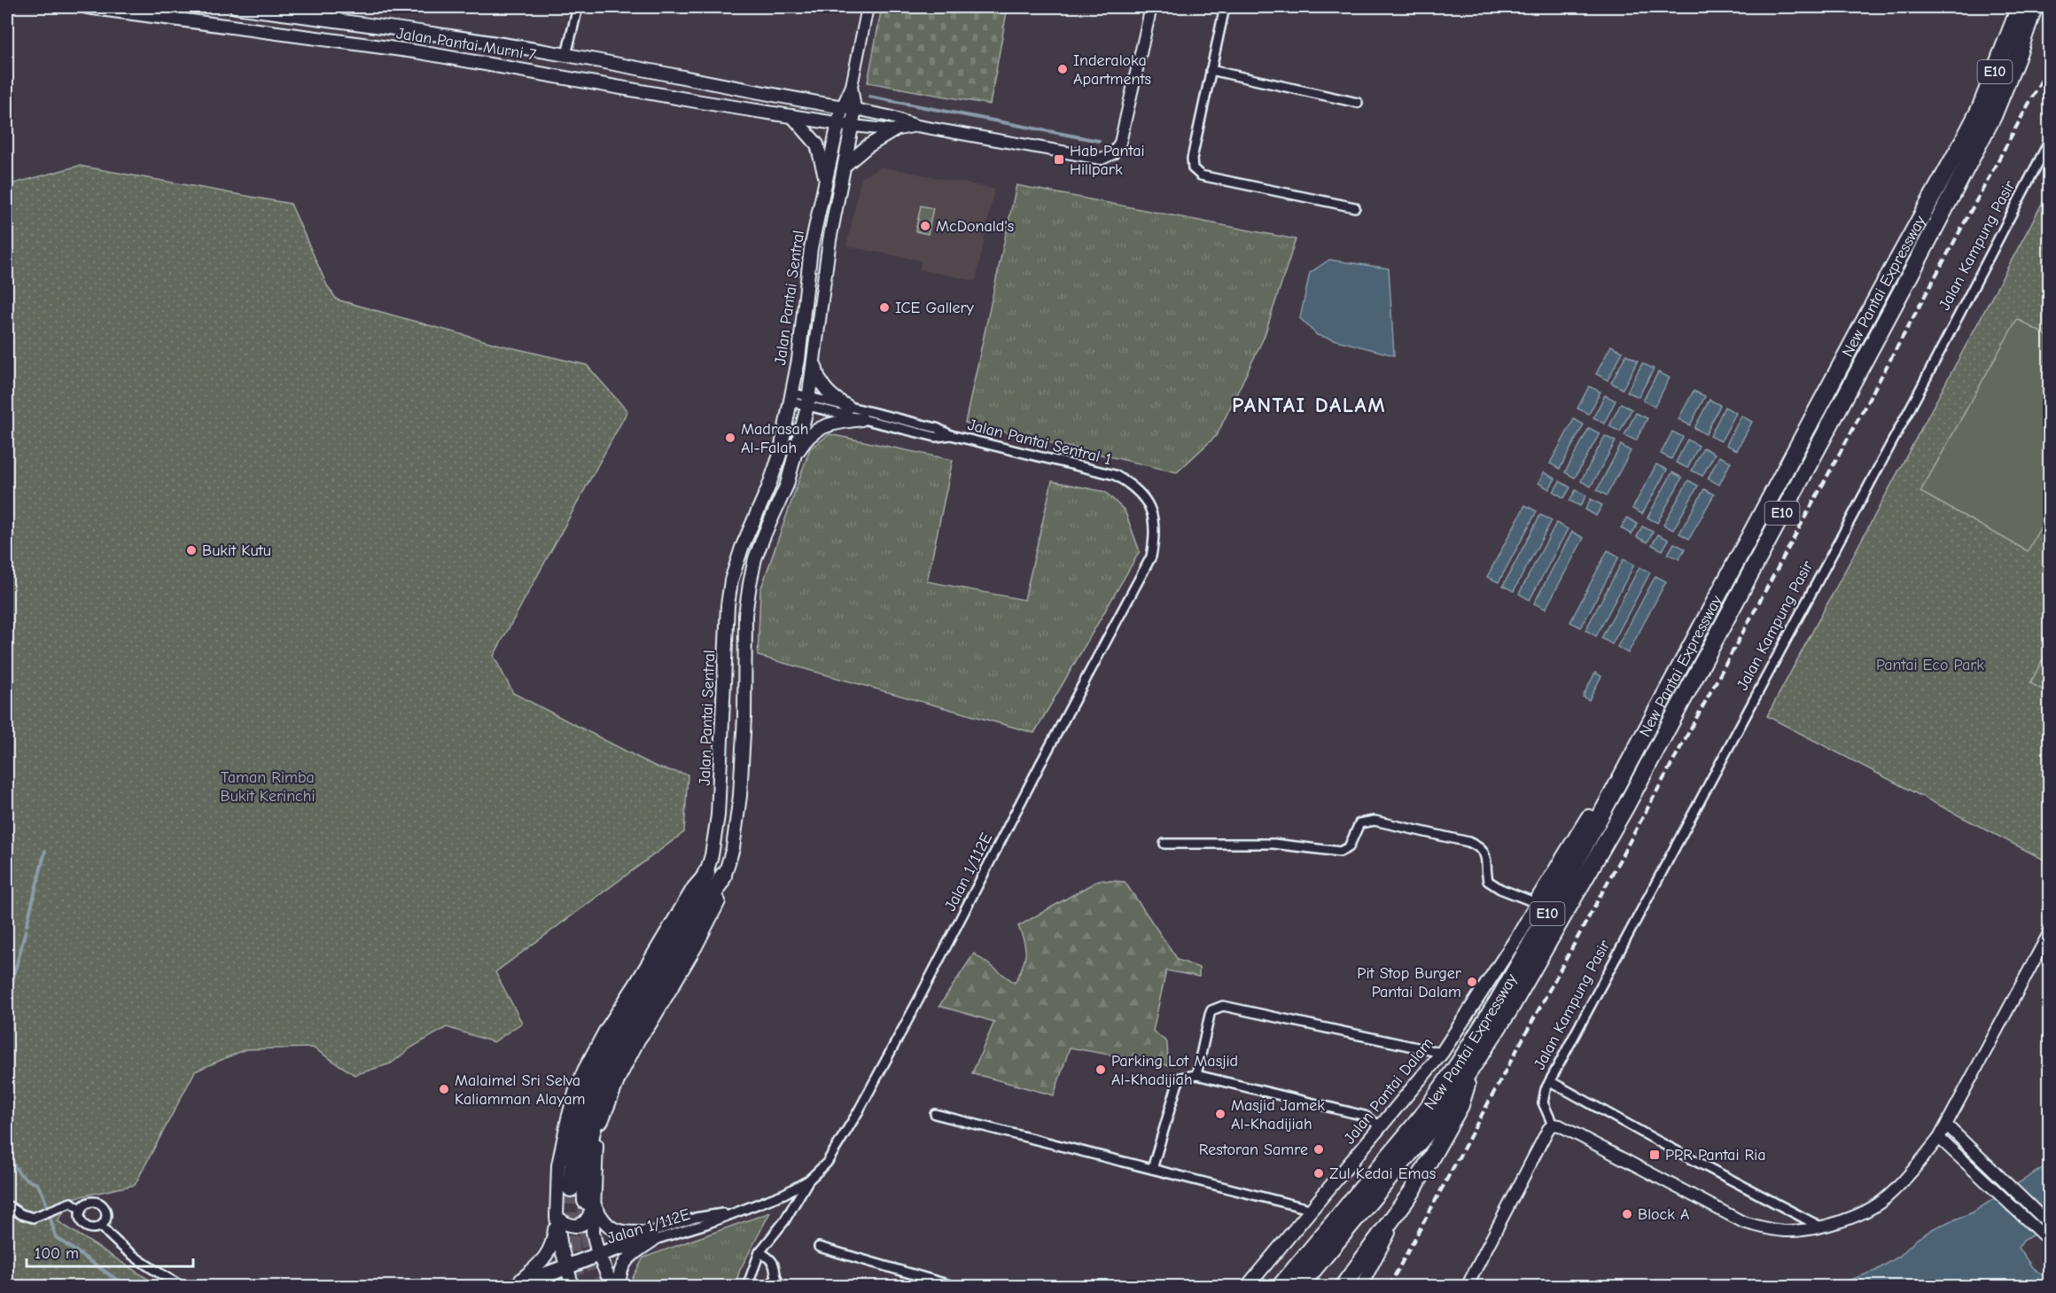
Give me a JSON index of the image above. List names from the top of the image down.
{
  "streets": {
    "highway": ["E10", "New Pantai Expressway"],
    "main road": ["Jalan Pantai Murni 7", "Jalan Pantai Sentral", "Jalan Pantai Dalam"],
    "street": ["Jalan Kampung Pasir", "Jalan Pantai Sentral 1", "Jalan 1/112E"]
  },
  "crossings": [
    ["Jalan Pantai Murni 7", "Jalan Pantai Sentral"],
    ["Jalan Pantai Sentral", "Jalan Pantai Sentral 1"],
    ["Jalan Pantai Sentral", "Jalan 1/112E"],
    ["Jalan Pantai Sentral 1", "Jalan 1/112E"]
  ],
  "districts": ["PANTAI DALAM"],
  "parks": ["Pantai Eco Park", "Taman Rimba Bukit Kerinchi"],
  "places": {
    "other": [
      "Inderaloka Apartments",
      "McDonald's",
      "ICE Gallery",
      "Madrasah Al-Falah",
      "Bukit Kutu",
      "Pit Stop Burger Pantai Dalam",
      "Parking Lot Masjid Al-Khadijiah",
      "Malaimel Sri Selva Kaliamman Alayam",
      "Masjid Jamek Al-Khadijiah",
      "Restoran Samre",
      "Zul Kedai Emas",
      "Block A"
    ],
    "transit": ["Hab Pantai Hillpark", "PPR Pantai Ria"]
  },
  "scale_bar": "100 m"
}
